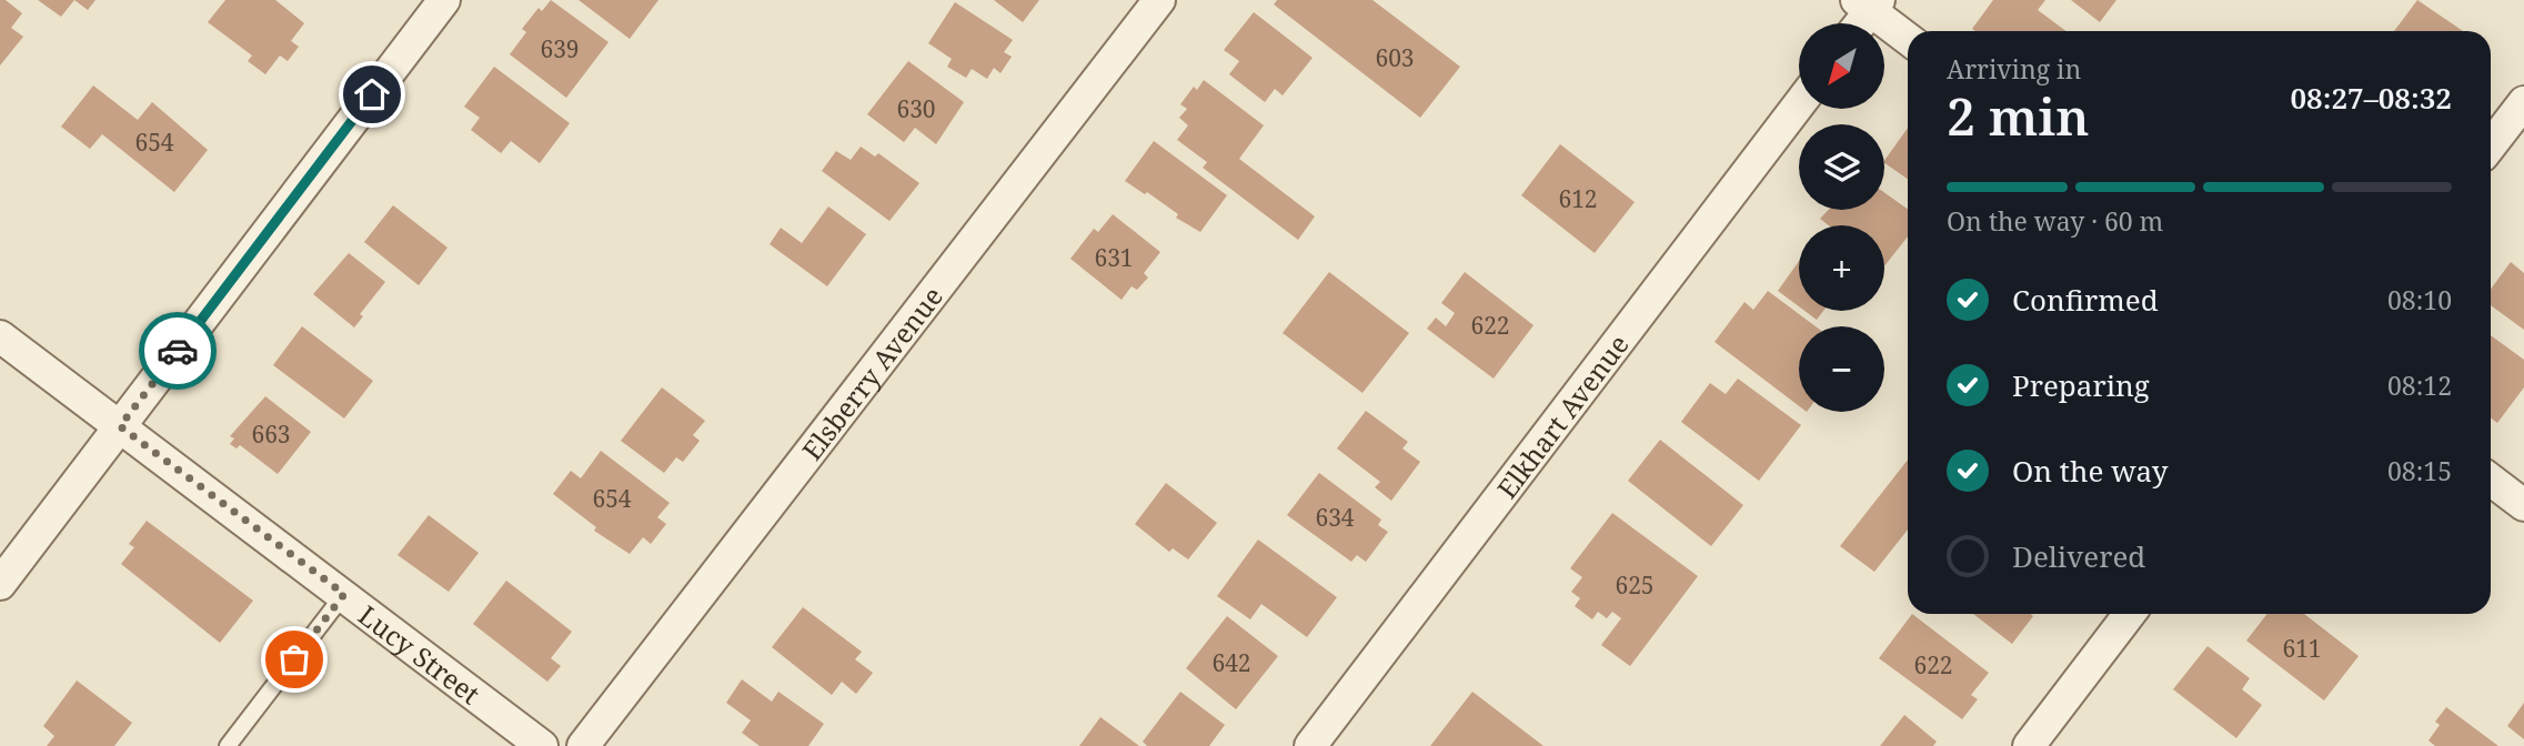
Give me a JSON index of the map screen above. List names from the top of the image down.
{
  "streets": {
    "street": ["Elsberry Avenue", "Elkhart Avenue", "Lucy Street"]
  },
  "house_numbers": [
    "639",
    "603",
    "630",
    "654",
    "612",
    "631",
    "622",
    "663",
    "654",
    "634",
    "625",
    "611",
    "642",
    "622"
  ],
  "north": "bottom left",
  "page": {
    "map_buttons": ["+", "−"],
    "heading": ["2 min", "Arriving in", "08:27–08:32"],
    "bar": "On the way · 60 m",
    "list": [
      ["Confirmed", "08:10"],
      ["Preparing", "08:12"],
      ["On the way", "08:15"],
      "Delivered"
    ]
  }
}
